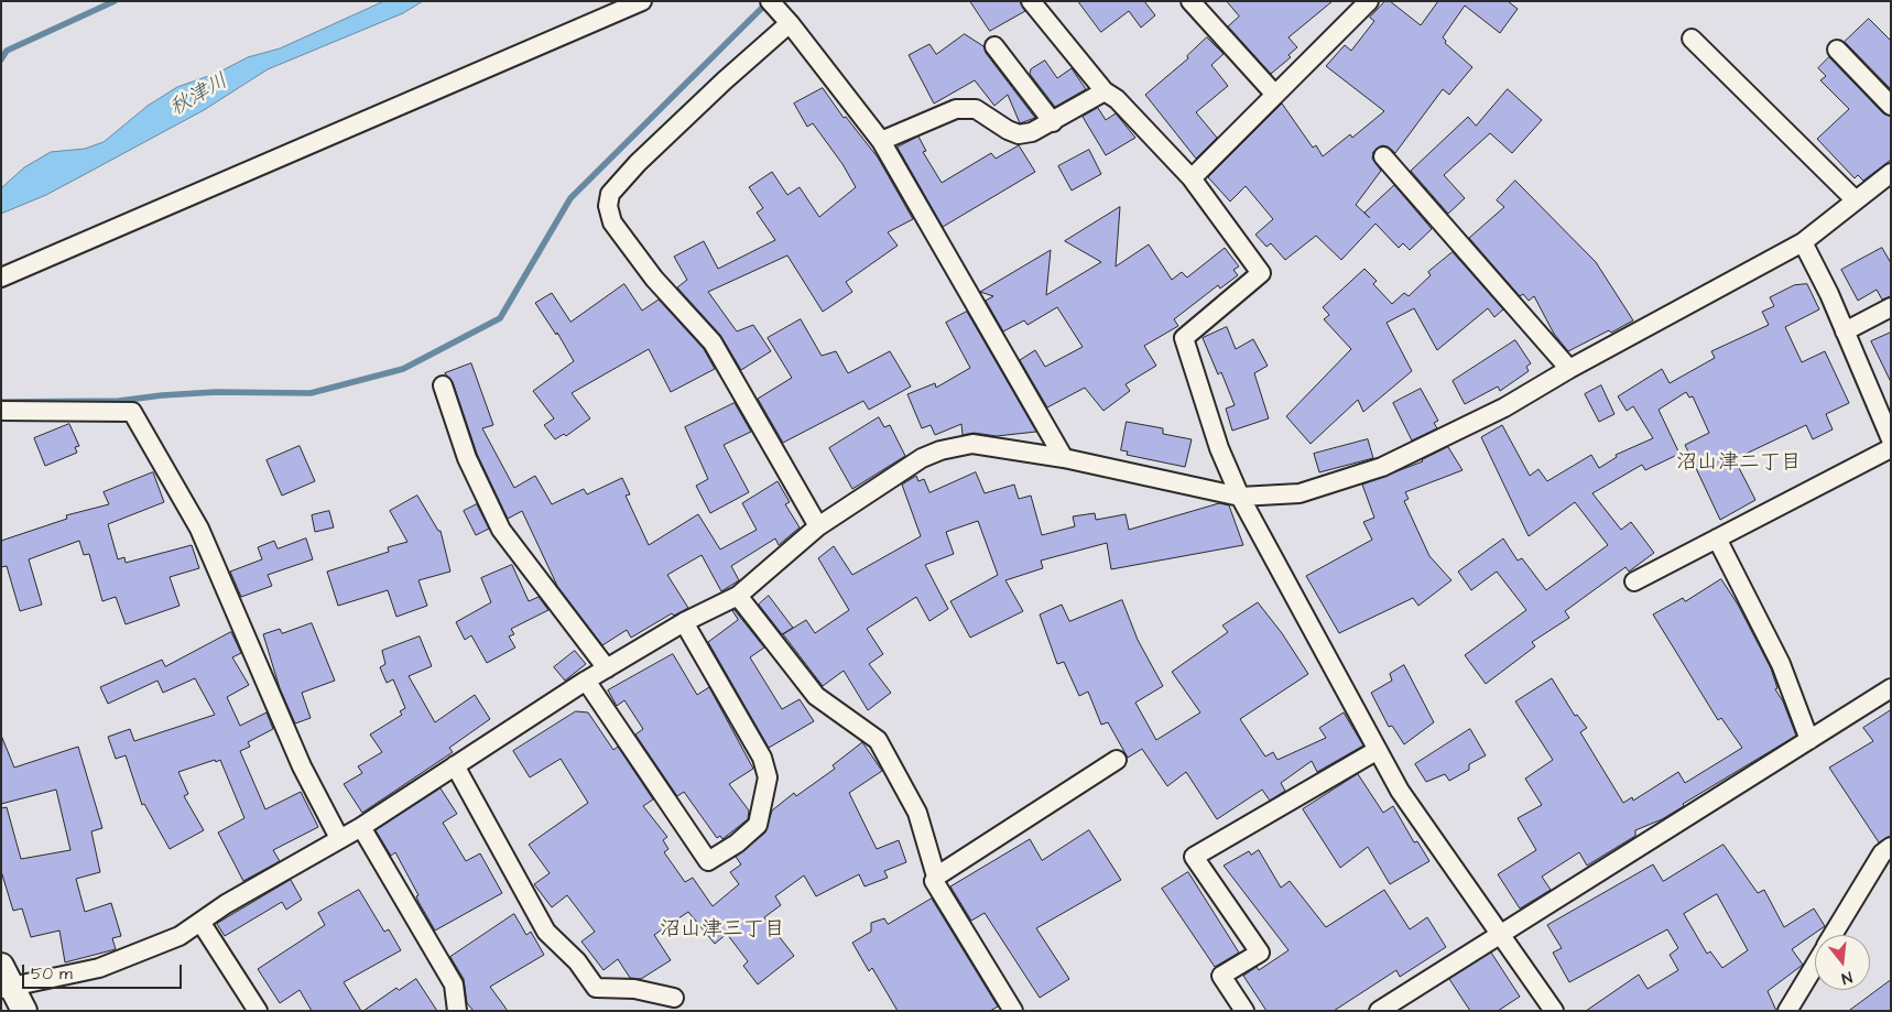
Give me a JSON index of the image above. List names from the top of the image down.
{
  "districts": ["沼山津二丁目", "沼山津三丁目"],
  "water": ["秋津川"],
  "scale_bar": "50 m",
  "north": "bottom"
}
